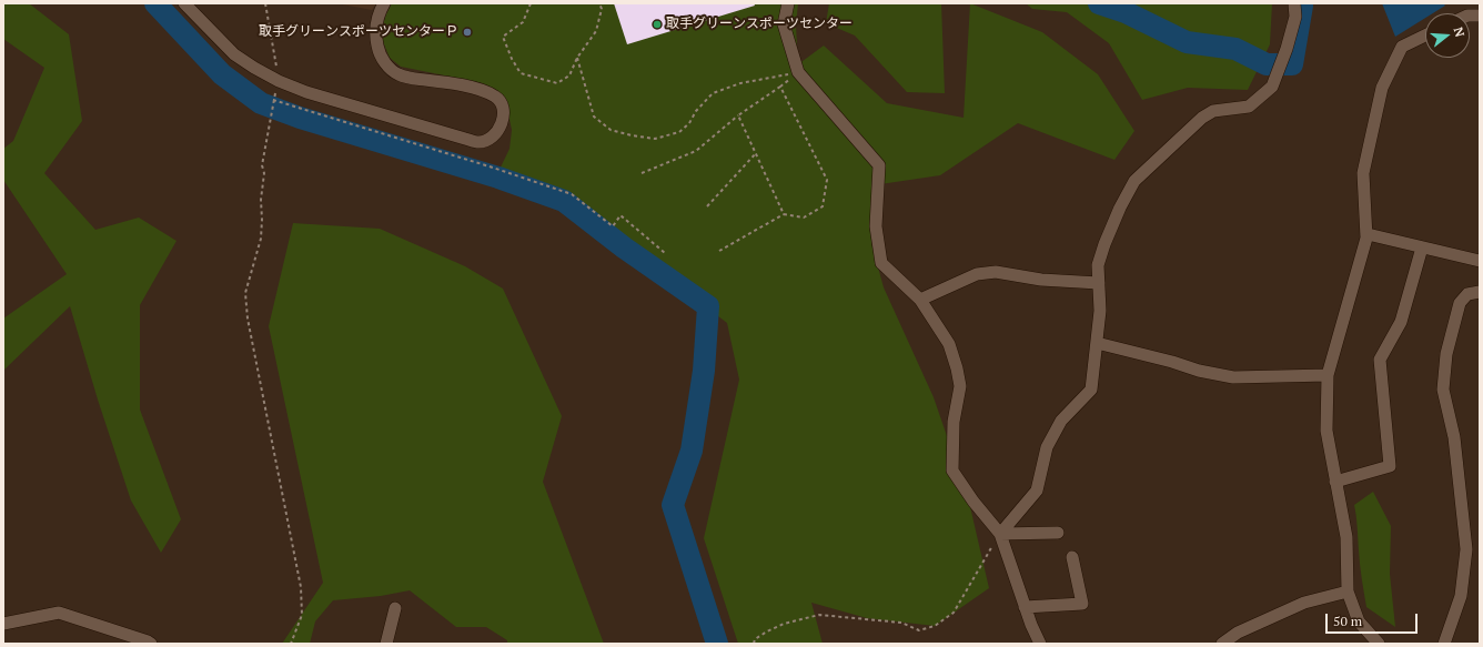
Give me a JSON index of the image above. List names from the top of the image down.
{
  "places": ["取手グリーンスポーツセンター", "取手グリーンスポーツセンターＰ"],
  "scale_bar": "50 m",
  "north": "right"
}
